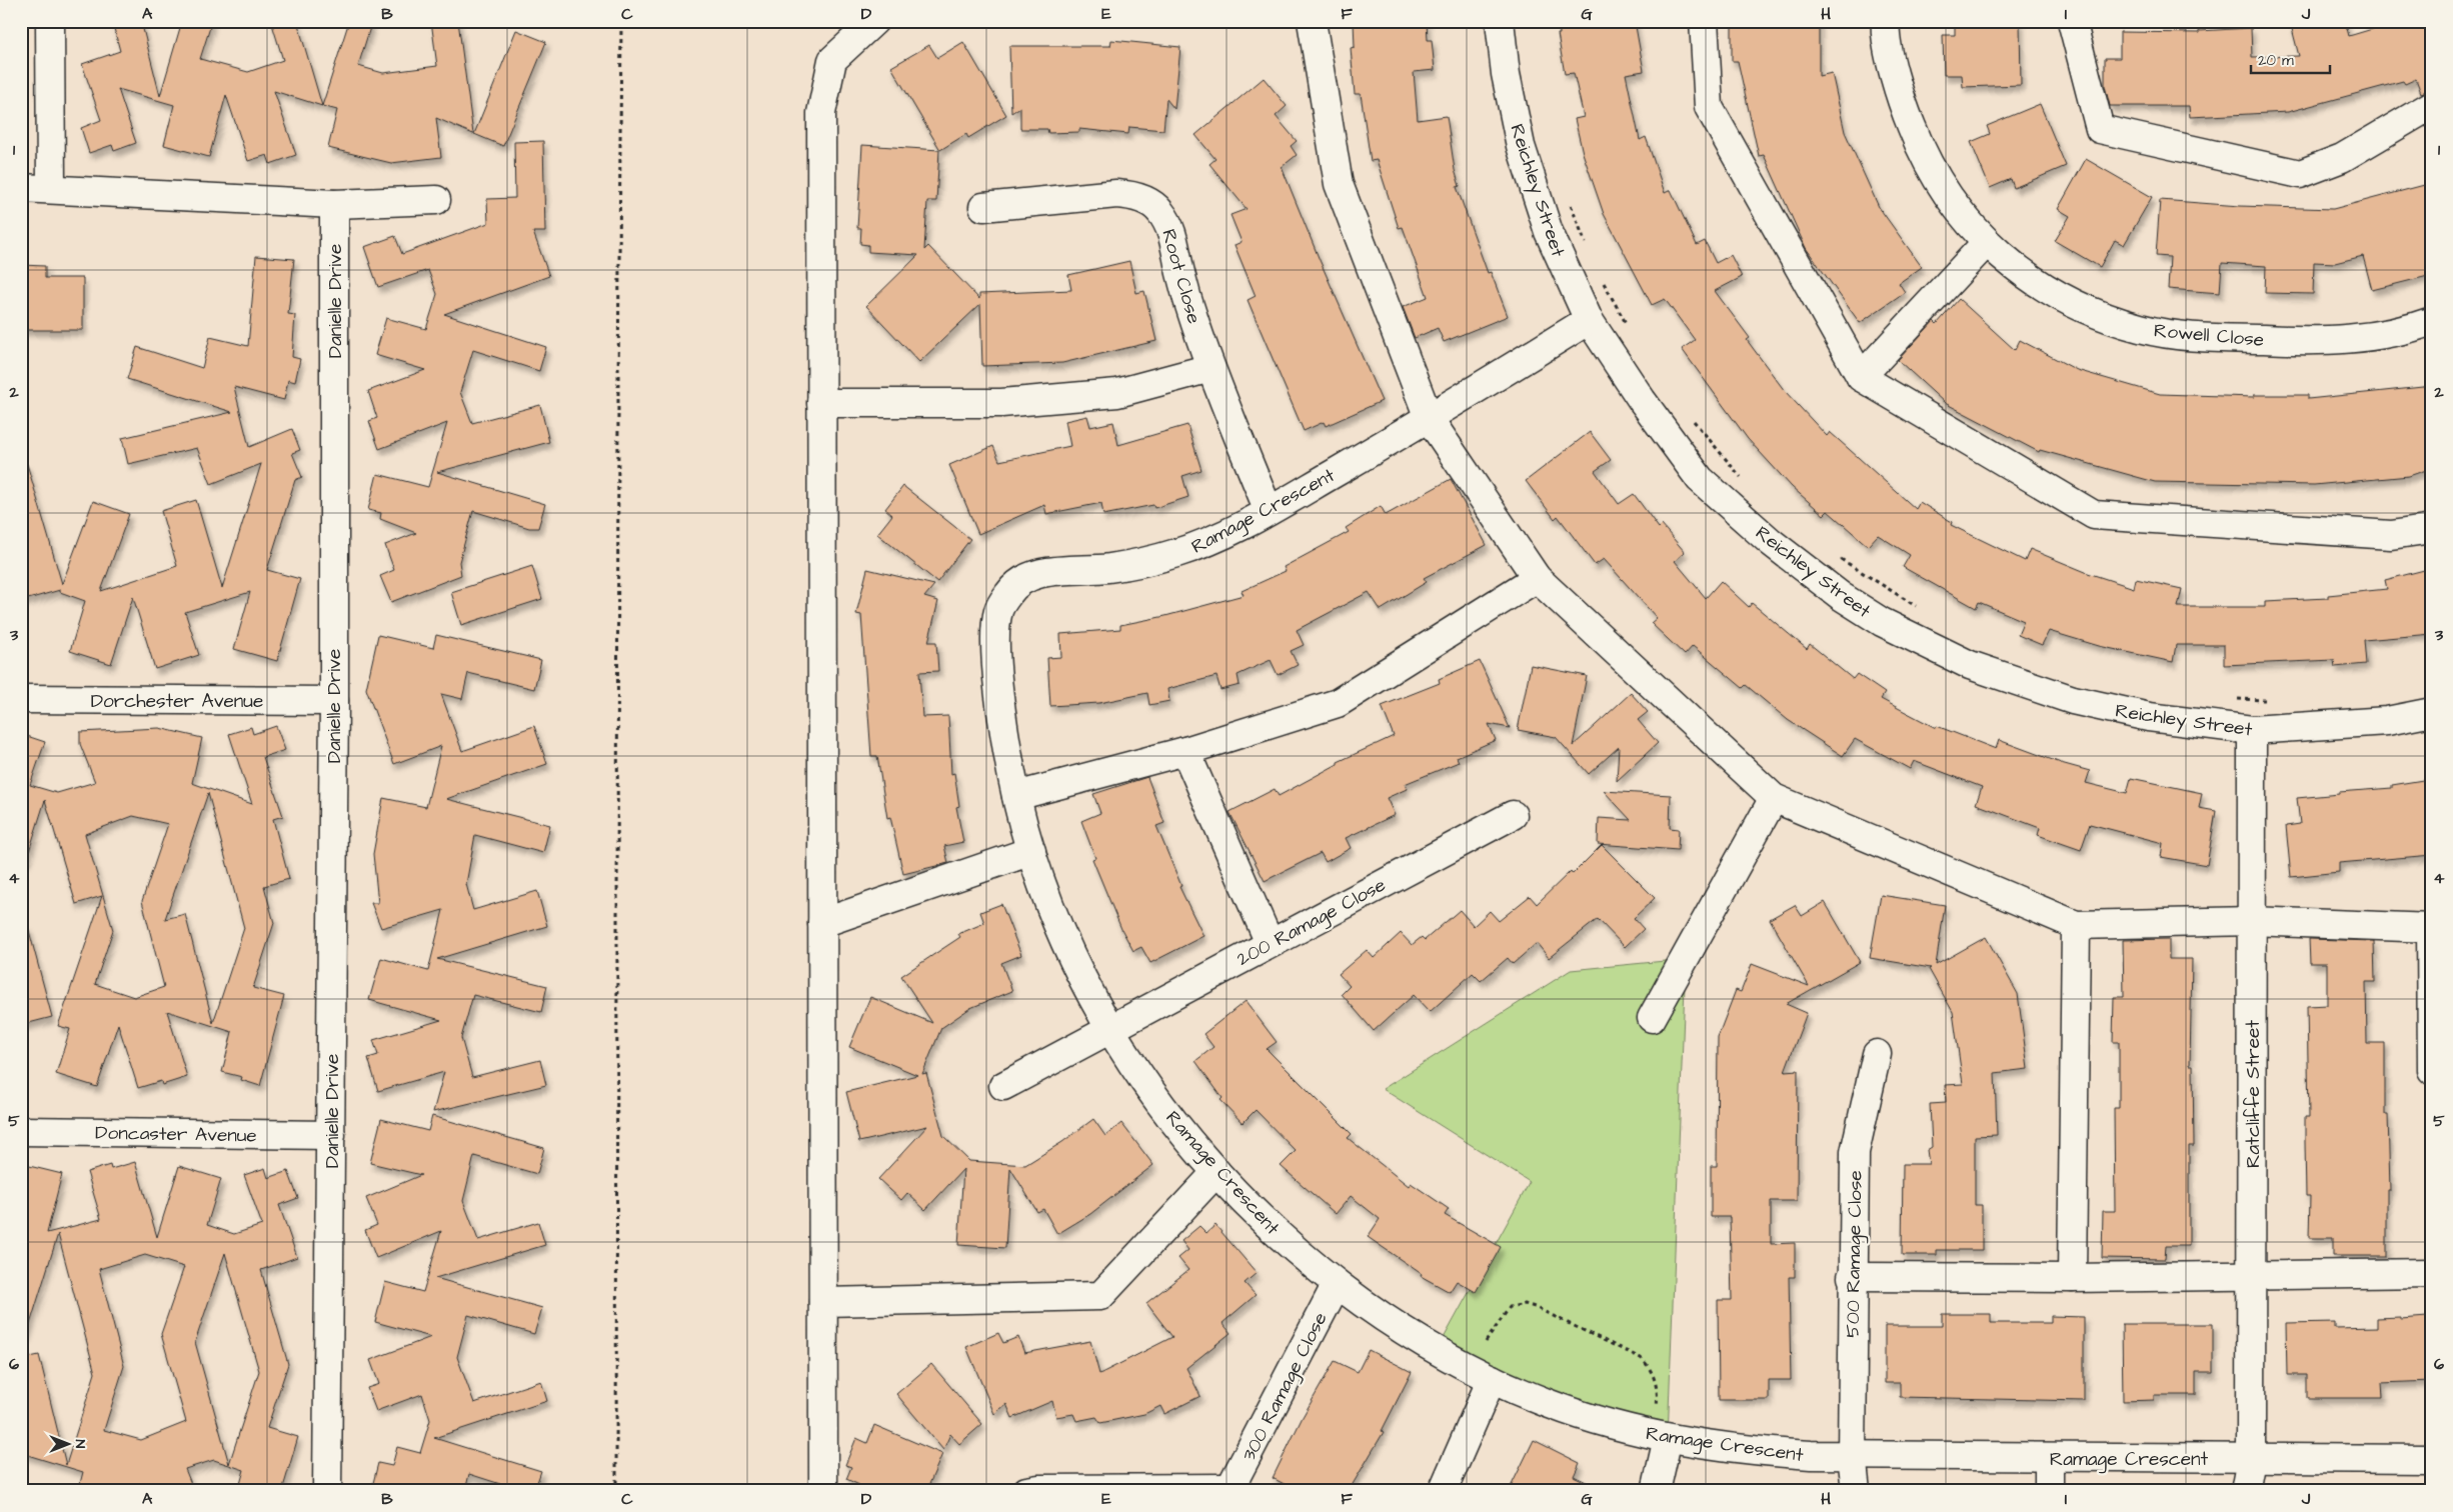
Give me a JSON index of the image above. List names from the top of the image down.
{
  "streets": {
    "street": [
      "Reichley Street",
      "Root Close",
      "Danielle Drive",
      "Rowell Close",
      "Ramage Crescent",
      "Dorchester Avenue",
      "200 Ramage Close",
      "Ratcliffe Street",
      "Doncaster Avenue",
      "500 Ramage Close",
      "300 Ramage Close"
    ]
  },
  "crossings": [
    ["Reichley Street", "Ramage Crescent"],
    ["Reichley Street", "Ratcliffe Street"],
    ["Root Close", "Ramage Crescent"],
    ["Danielle Drive", "Dorchester Avenue"],
    ["Danielle Drive", "Doncaster Avenue"],
    ["Ramage Crescent", "200 Ramage Close"],
    ["Ramage Crescent", "Ratcliffe Street"],
    ["Ramage Crescent", "500 Ramage Close"],
    ["Ramage Crescent", "300 Ramage Close"]
  ],
  "scale_bar": "20 m",
  "north": "right",
  "grid": {
    "columns": [
      "A",
      "B",
      "C",
      "D",
      "E",
      "F",
      "G",
      "H",
      "I",
      "J"
    ],
    "rows": [
      "1",
      "2",
      "3",
      "4",
      "5",
      "6"
    ]
  }
}
